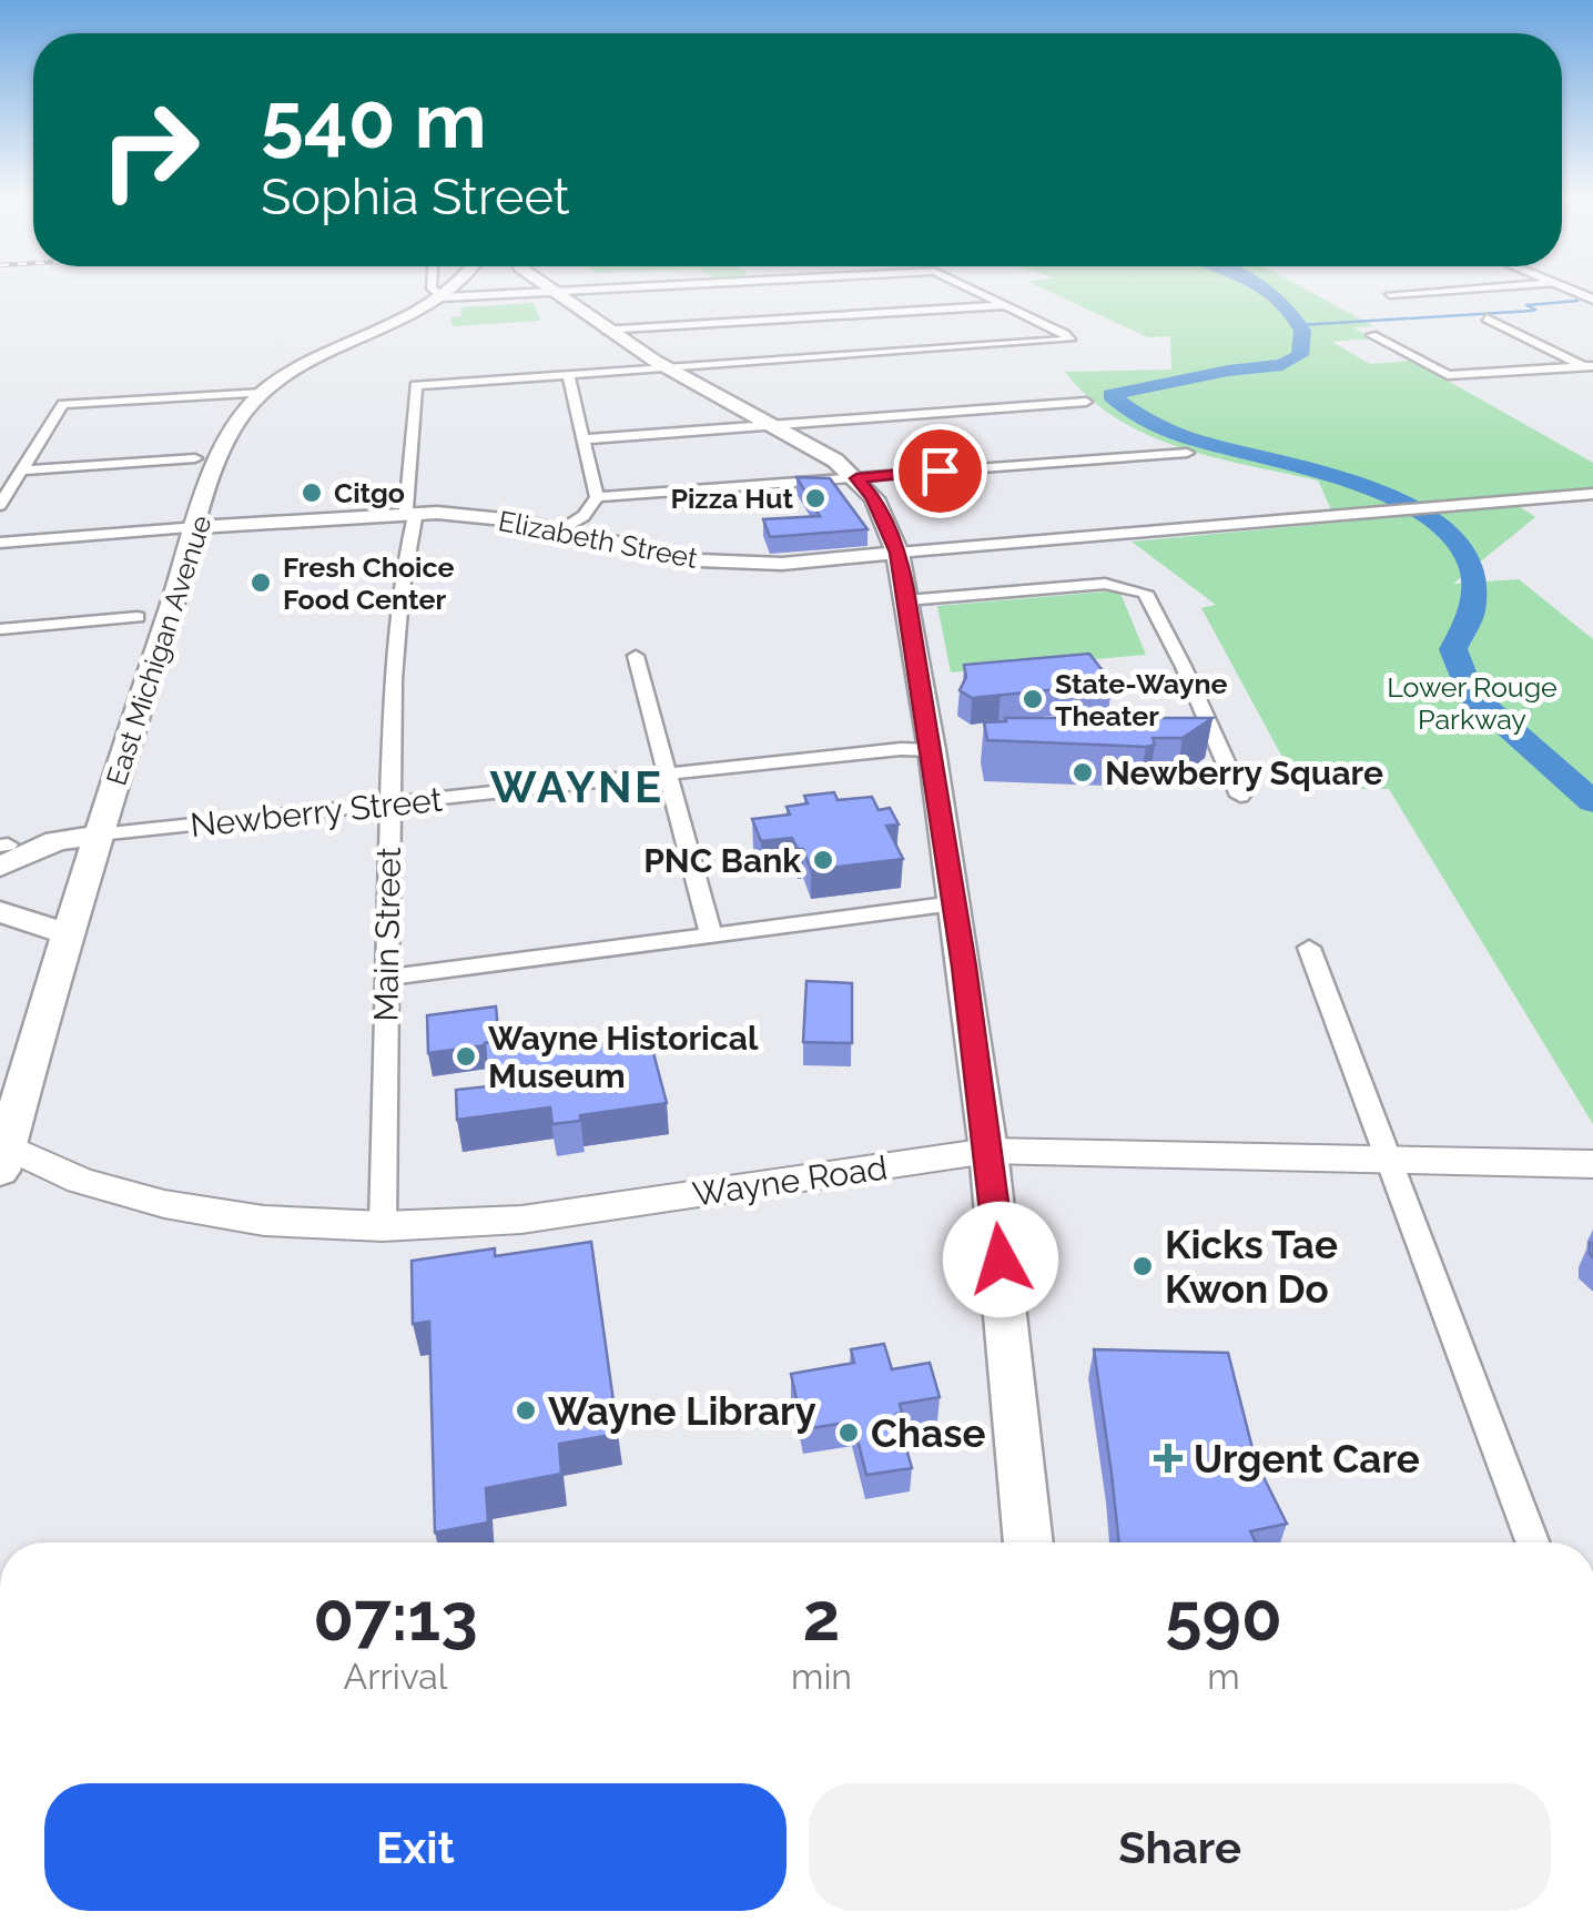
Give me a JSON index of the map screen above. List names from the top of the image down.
{
  "streets": {
    "main road": ["East Michigan Avenue", "Wayne Road"],
    "street": ["Elizabeth Street", "Newberry Street", "Main Street"]
  },
  "crossings": [
    ["Elizabeth Street", "East Michigan Avenue"],
    ["Elizabeth Street", "Main Street"],
    ["East Michigan Avenue", "Newberry Street"],
    ["East Michigan Avenue", "Wayne Road"],
    ["Newberry Street", "Main Street"],
    ["Main Street", "Wayne Road"]
  ],
  "districts": ["WAYNE"],
  "parks": ["Lower Rouge Parkway"],
  "places": {
    "other": [
      "Citgo",
      "Pizza Hut",
      "Fresh Choice Food Center",
      "State-Wayne Theater",
      "Newberry Square",
      "PNC Bank",
      "Wayne Historical Museum",
      "Kicks Tae Kwon Do",
      "Wayne Library",
      "Chase"
    ],
    "health": ["Urgent Care"]
  },
  "page": {
    "turn": ["540 m", "Sophia Street"],
    "eta": [
      "07:13",
      "Arrival",
      "2",
      "min",
      "590",
      "m"
    ],
    "buttons": ["Exit", "Share"]
  }
}
